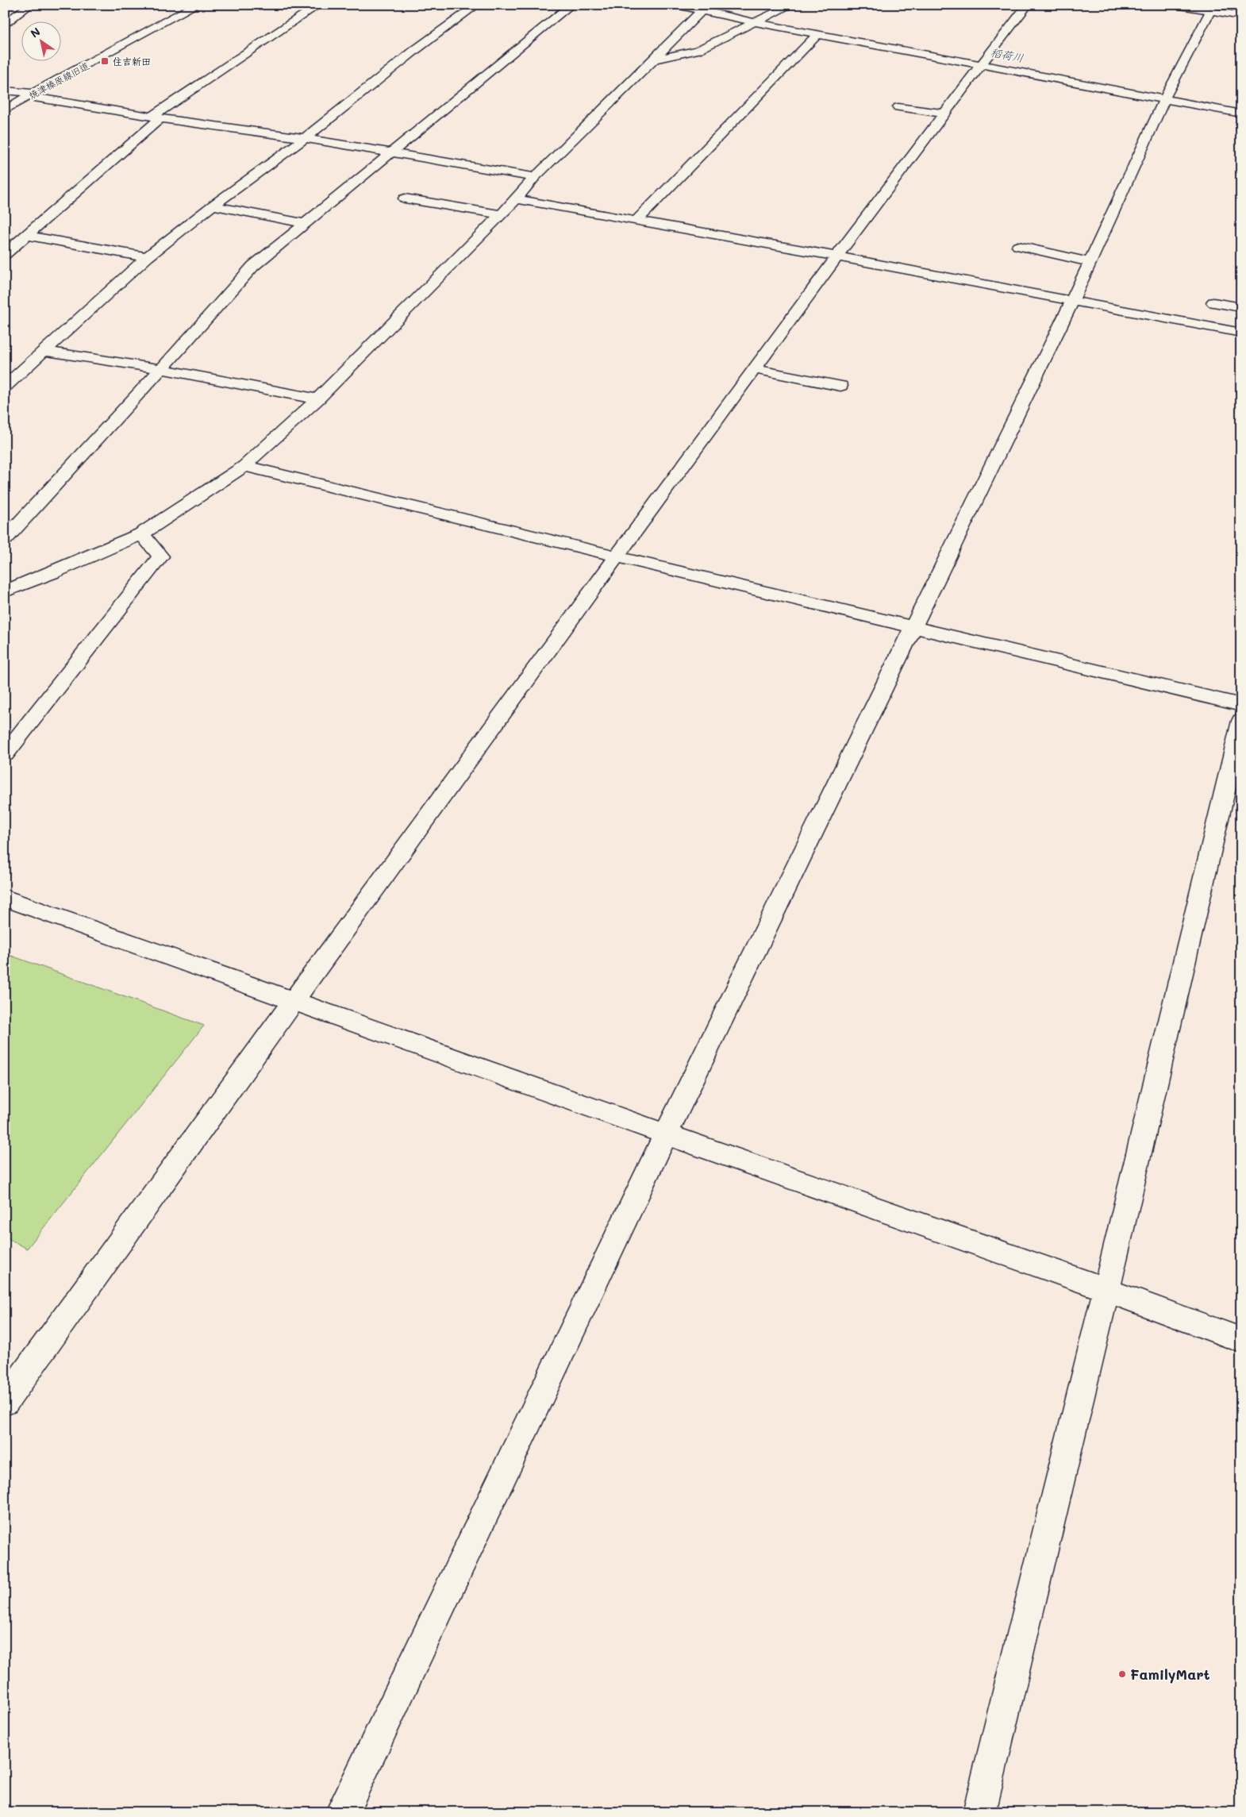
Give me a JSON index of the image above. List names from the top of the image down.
{
  "streets": {
    "street": ["焼津榛原線旧道"]
  },
  "water": ["稻荷川"],
  "places": {
    "transit": ["住吉新田"],
    "other": ["FamilyMart"]
  },
  "north": "top left"
}
